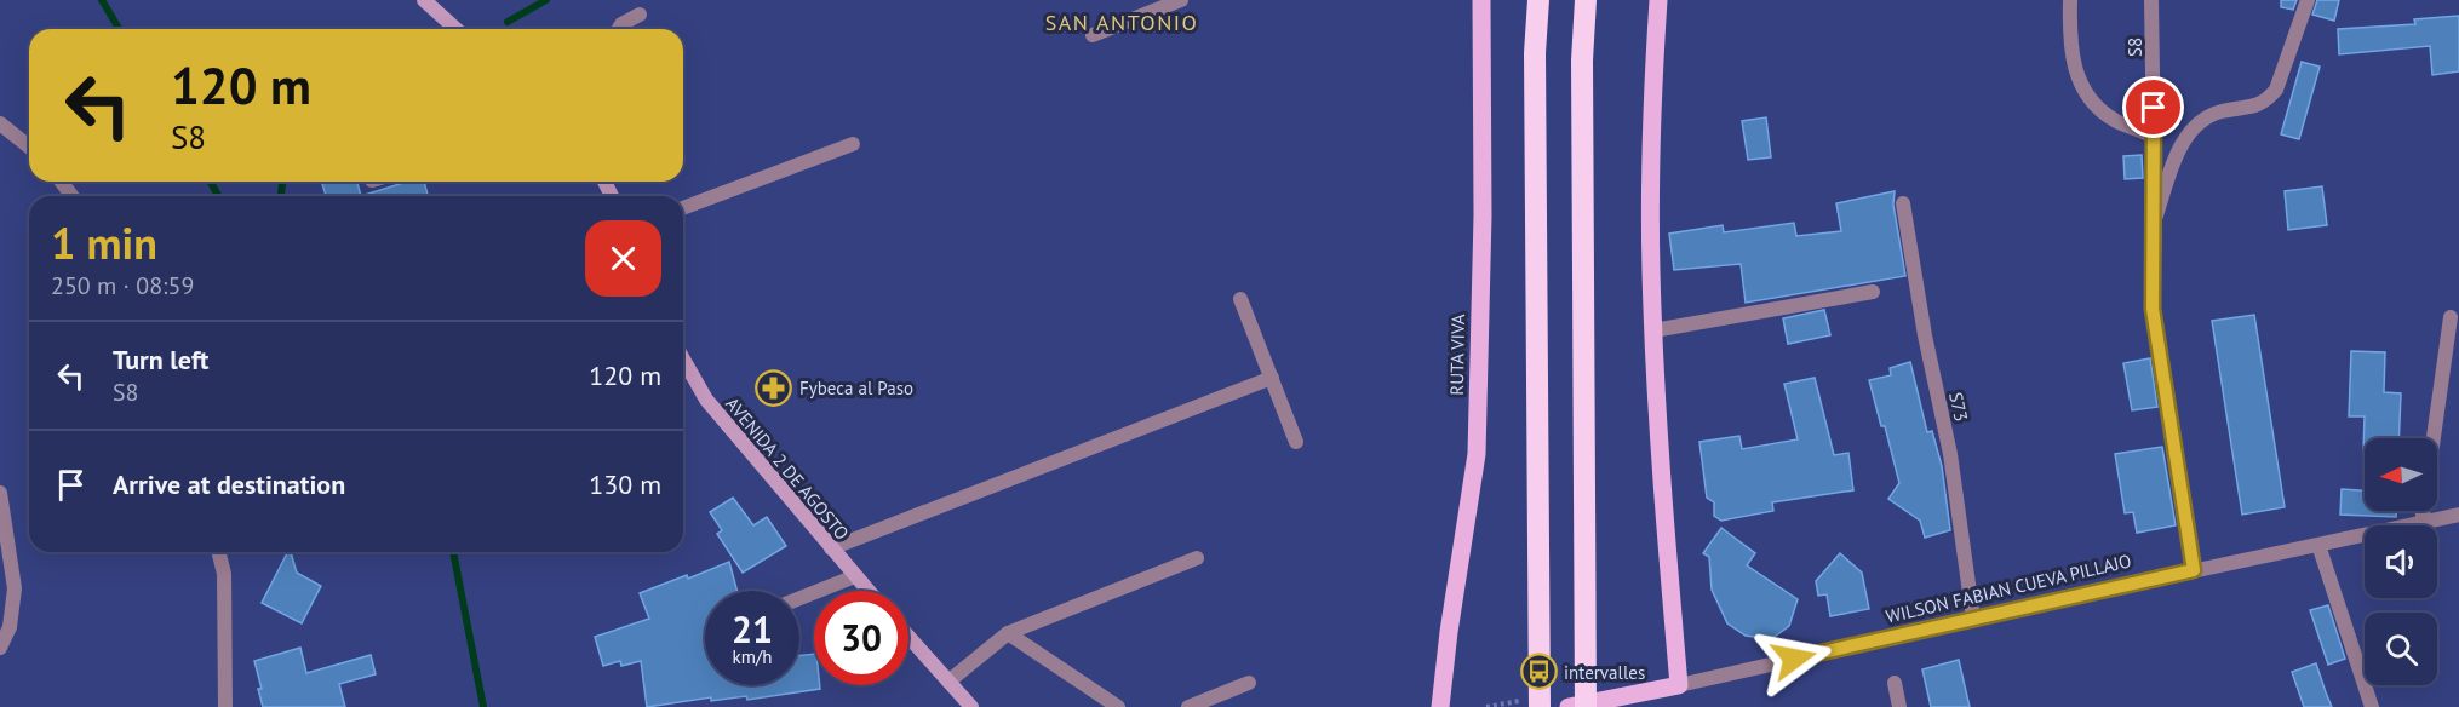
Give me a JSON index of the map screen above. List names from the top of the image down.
{
  "streets": {
    "main road": ["RUTA VIVA", "AVENIDA 2 DE AGOSTO", "WILSON FABIAN CUEVA PILLAJO"],
    "street": ["S8", "S73"]
  },
  "crossings": [
    ["S8", "WILSON FABIAN CUEVA PILLAJO"],
    ["S73", "WILSON FABIAN CUEVA PILLAJO"]
  ],
  "districts": ["SAN ANTONIO"],
  "places": {
    "pharmacy": ["Fybeca al Paso"],
    "bus stop": ["intervalles"]
  },
  "north": "left",
  "page": {
    "turn": ["120 m", "S8"],
    "heading": ["1 min", "250 m · 08:59"],
    "list": [
      {
        "name": "Turn left",
        "note": "S8",
        "value": "120 m"
      },
      {
        "name": "Arrive at destination",
        "value": "130 m"
      }
    ],
    "speed": "21 km/h",
    "limit": "30"
  }
}
